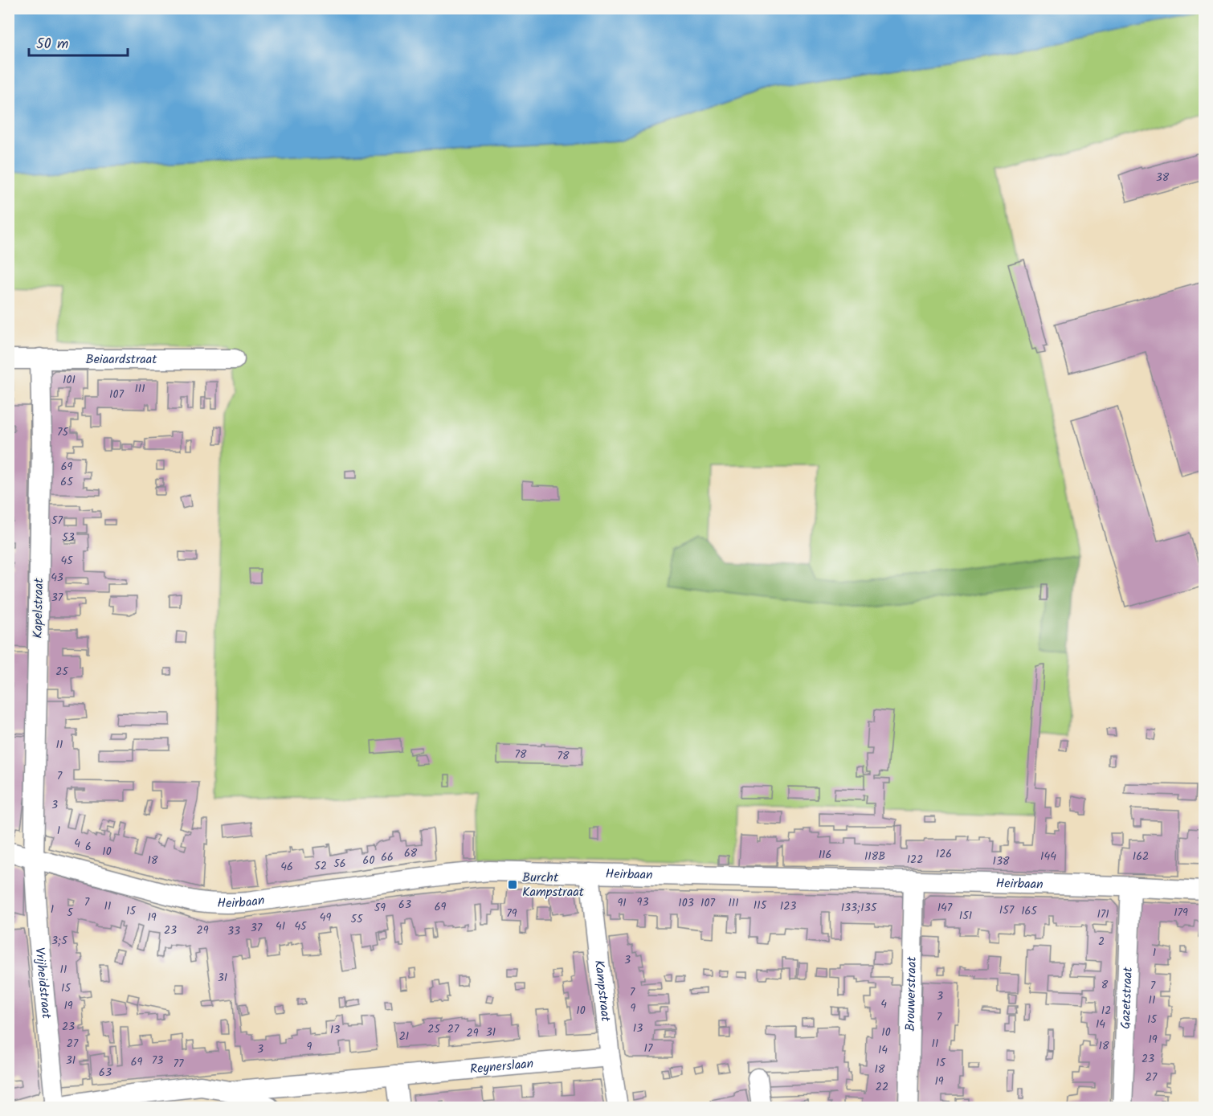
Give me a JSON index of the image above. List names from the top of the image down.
{
  "streets": {
    "street": [
      "Beiaardstraat",
      "Kapelstraat",
      "Heirbaan",
      "Vrijheidstraat",
      "Kampstraat",
      "Brouwerstraat",
      "Gazetstraat",
      "Reynerslaan"
    ]
  },
  "crossings": [
    ["Beiaardstraat", "Kapelstraat"],
    ["Kapelstraat", "Heirbaan"],
    ["Kapelstraat", "Vrijheidstraat"],
    ["Heirbaan", "Vrijheidstraat"],
    ["Heirbaan", "Kampstraat"],
    ["Heirbaan", "Brouwerstraat"],
    ["Heirbaan", "Gazetstraat"],
    ["Kampstraat", "Reynerslaan"]
  ],
  "places": {
    "transit": ["Burcht Kampstraat"]
  },
  "house_numbers": [
    "38",
    "101",
    "111",
    "107",
    "75",
    "69",
    "65",
    "57",
    "53",
    "45",
    "43",
    "37",
    "25",
    "11",
    "78",
    "78",
    "7",
    "3",
    "1",
    "4",
    "6",
    "10",
    "68",
    "126",
    "116",
    "118B",
    "144",
    "162",
    "66",
    "122",
    "18",
    "60",
    "138",
    "56",
    "52",
    "46",
    "7",
    "93",
    "91",
    "103",
    "107",
    "111",
    "63",
    "115",
    "11",
    "123",
    "69",
    "59",
    "133;135",
    "147",
    "1",
    "157",
    "15",
    "165",
    "5",
    "179",
    "79",
    "171",
    "151",
    "19",
    "49",
    "55",
    "41",
    "45",
    "37",
    "23",
    "29",
    "33",
    "3;5",
    "2",
    "1",
    "3",
    "11",
    "31",
    "8",
    "7",
    "15",
    "7",
    "3",
    "11",
    "4",
    "19",
    "9",
    "10",
    "12",
    "7",
    "15",
    "14",
    "23",
    "13",
    "25",
    "27",
    "13",
    "31",
    "10",
    "29",
    "21",
    "19",
    "27",
    "11",
    "18",
    "9",
    "17",
    "3",
    "14",
    "23",
    "31",
    "73",
    "69",
    "15",
    "77",
    "18",
    "63",
    "27",
    "19",
    "22"
  ],
  "scale_bar": "50 m"
}
